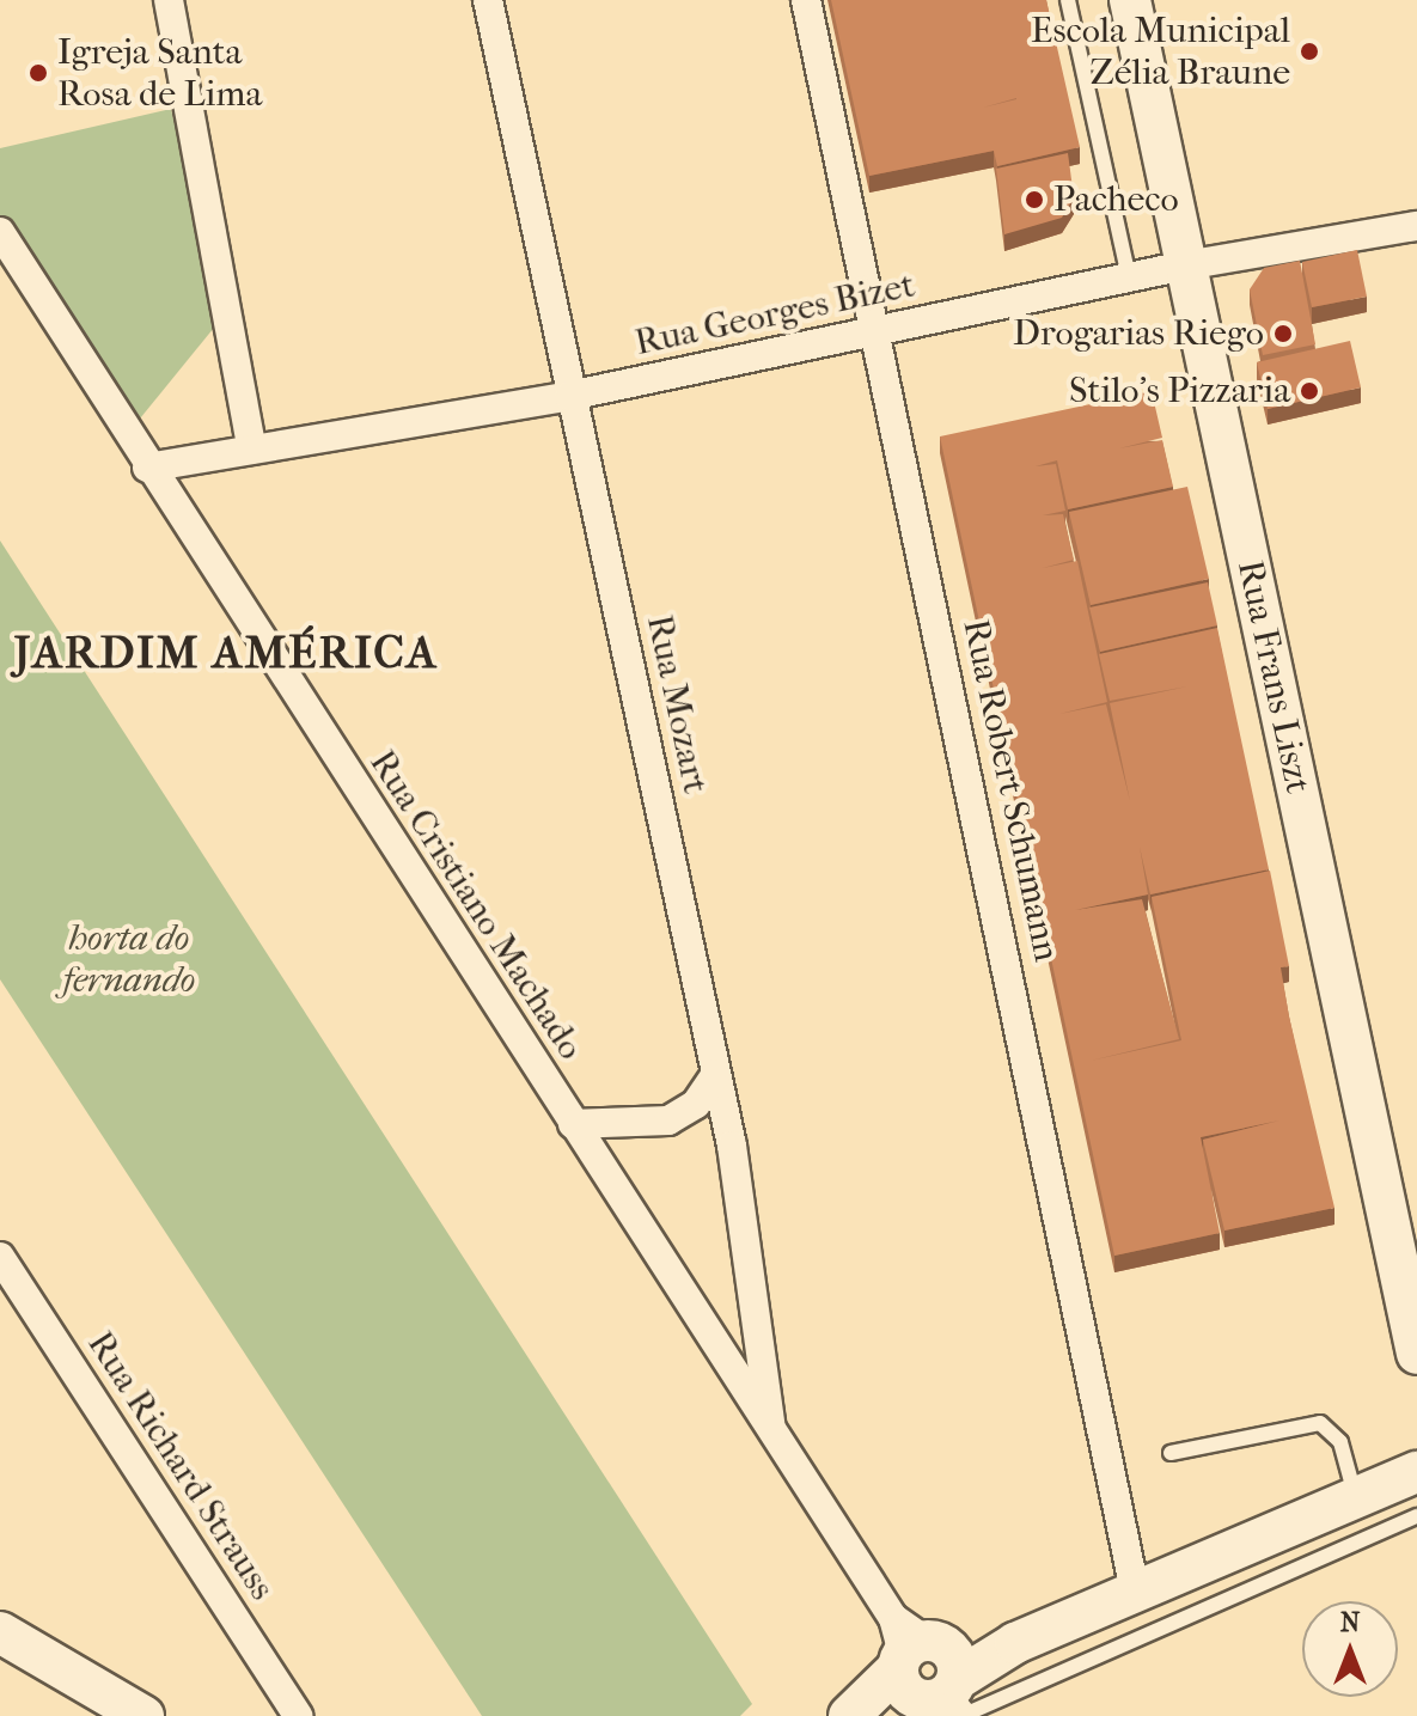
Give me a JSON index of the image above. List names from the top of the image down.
{
  "streets": {
    "street": [
      "Rua Georges Bizet",
      "Rua Frans Liszt",
      "Rua Mozart",
      "Rua Robert Schumann",
      "Rua Cristiano Machado",
      "Rua Richard Strauss"
    ]
  },
  "crossings": [
    ["Rua Georges Bizet", "Rua Frans Liszt"],
    ["Rua Georges Bizet", "Rua Mozart"],
    ["Rua Georges Bizet", "Rua Robert Schumann"],
    ["Rua Georges Bizet", "Rua Cristiano Machado"],
    ["Rua Mozart", "Rua Cristiano Machado"]
  ],
  "districts": ["JARDIM AMÉRICA"],
  "parks": ["horta do fernando"],
  "places": [
    "Escola Municipal Zélia Braune",
    "Igreja Santa Rosa de Lima",
    "Pacheco",
    "Drogarias Riego",
    "Stilo's Pizzaria"
  ],
  "north": "top"
}
